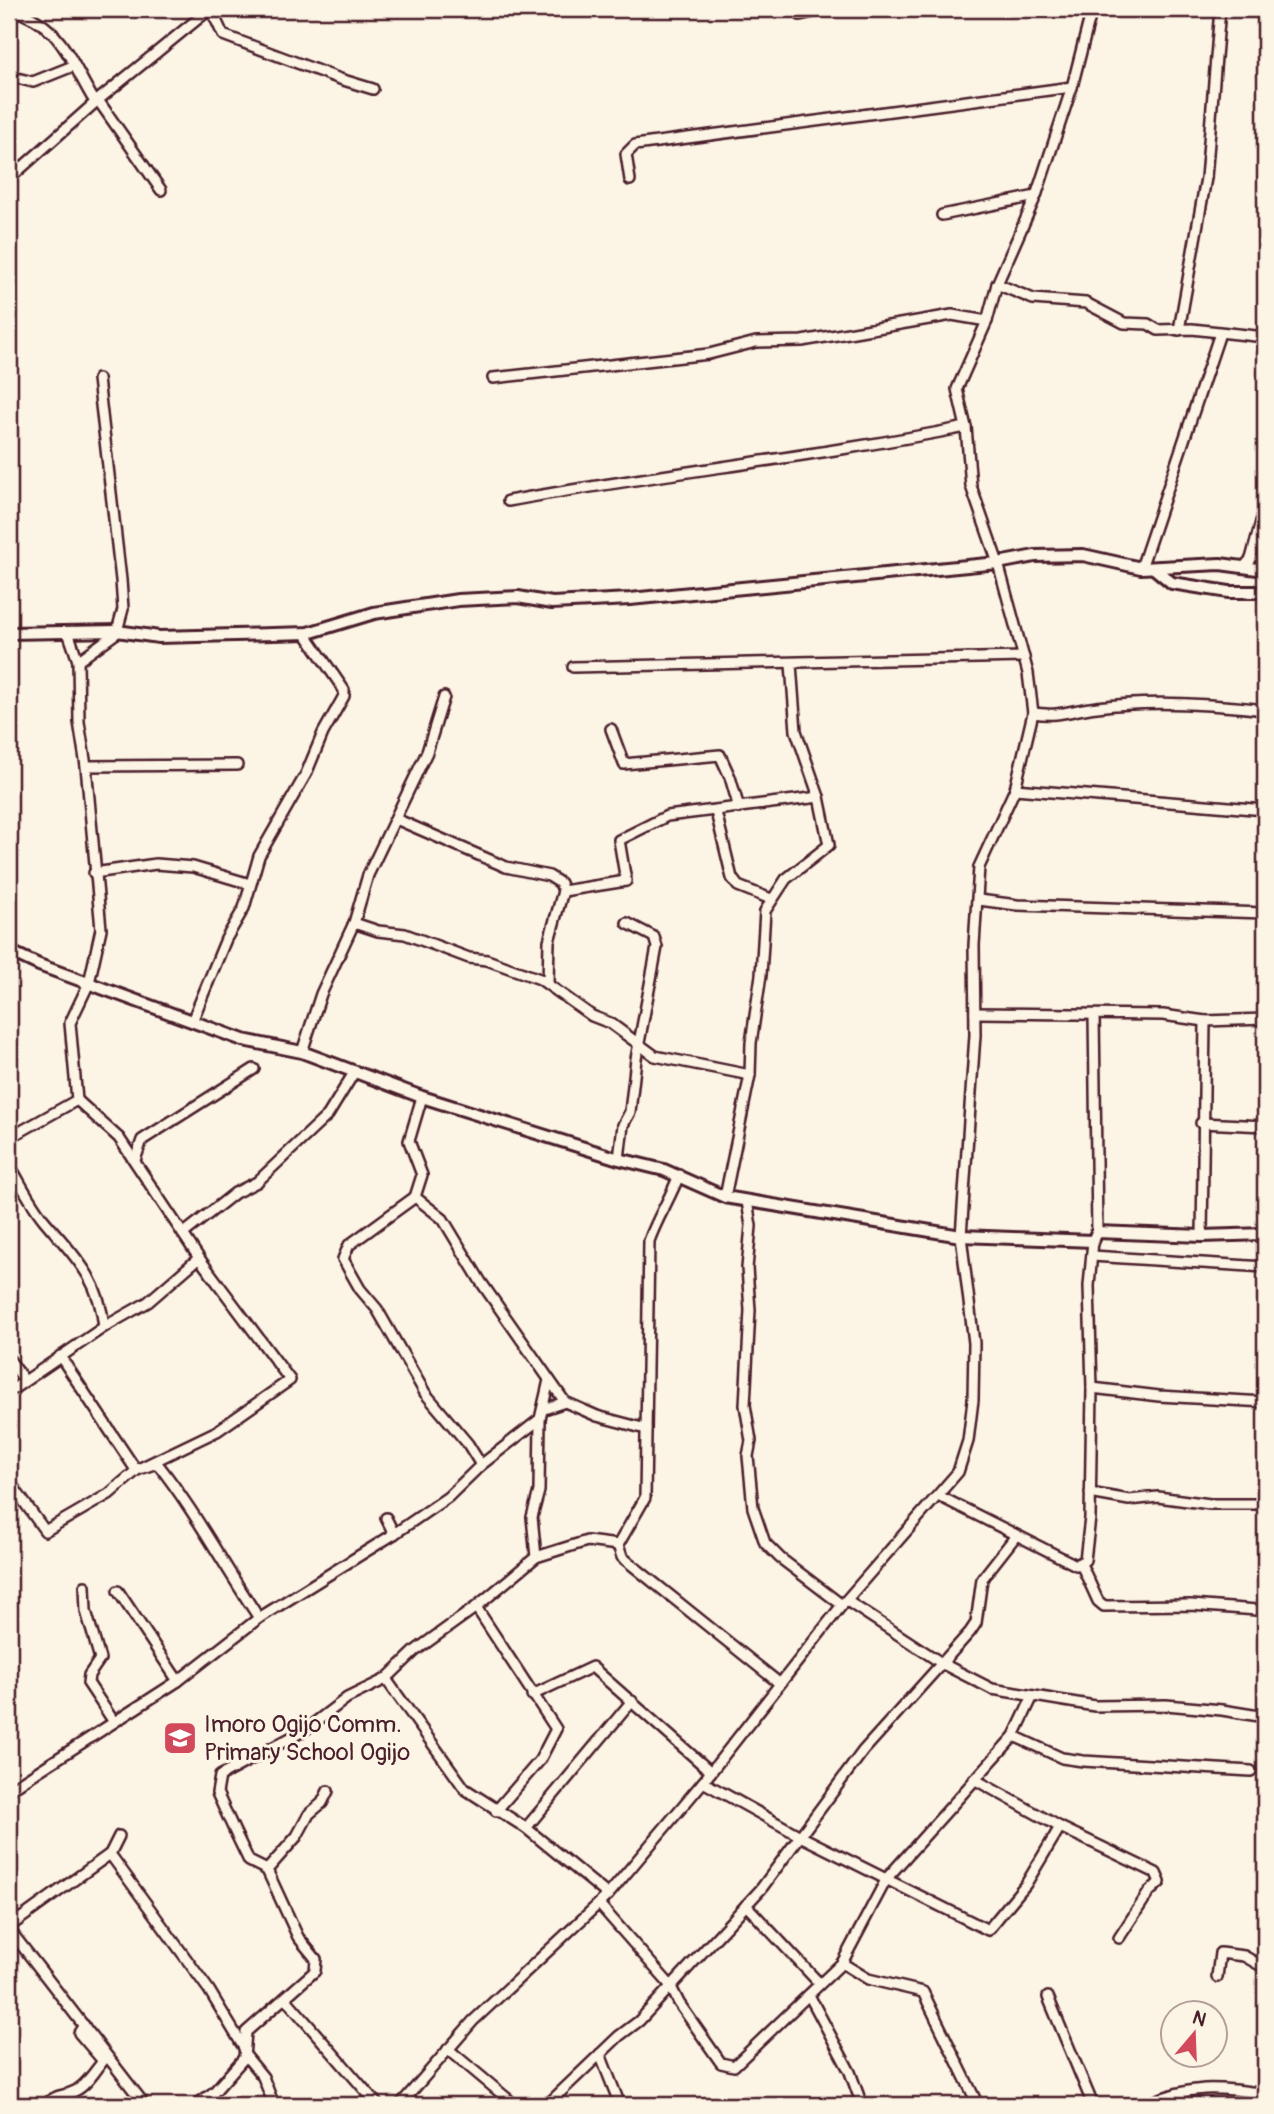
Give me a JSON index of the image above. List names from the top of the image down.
{
  "places": {
    "school or university": ["Imoro Ogijo Comm. Primary School Ogijo"]
  },
  "north": "top"
}
